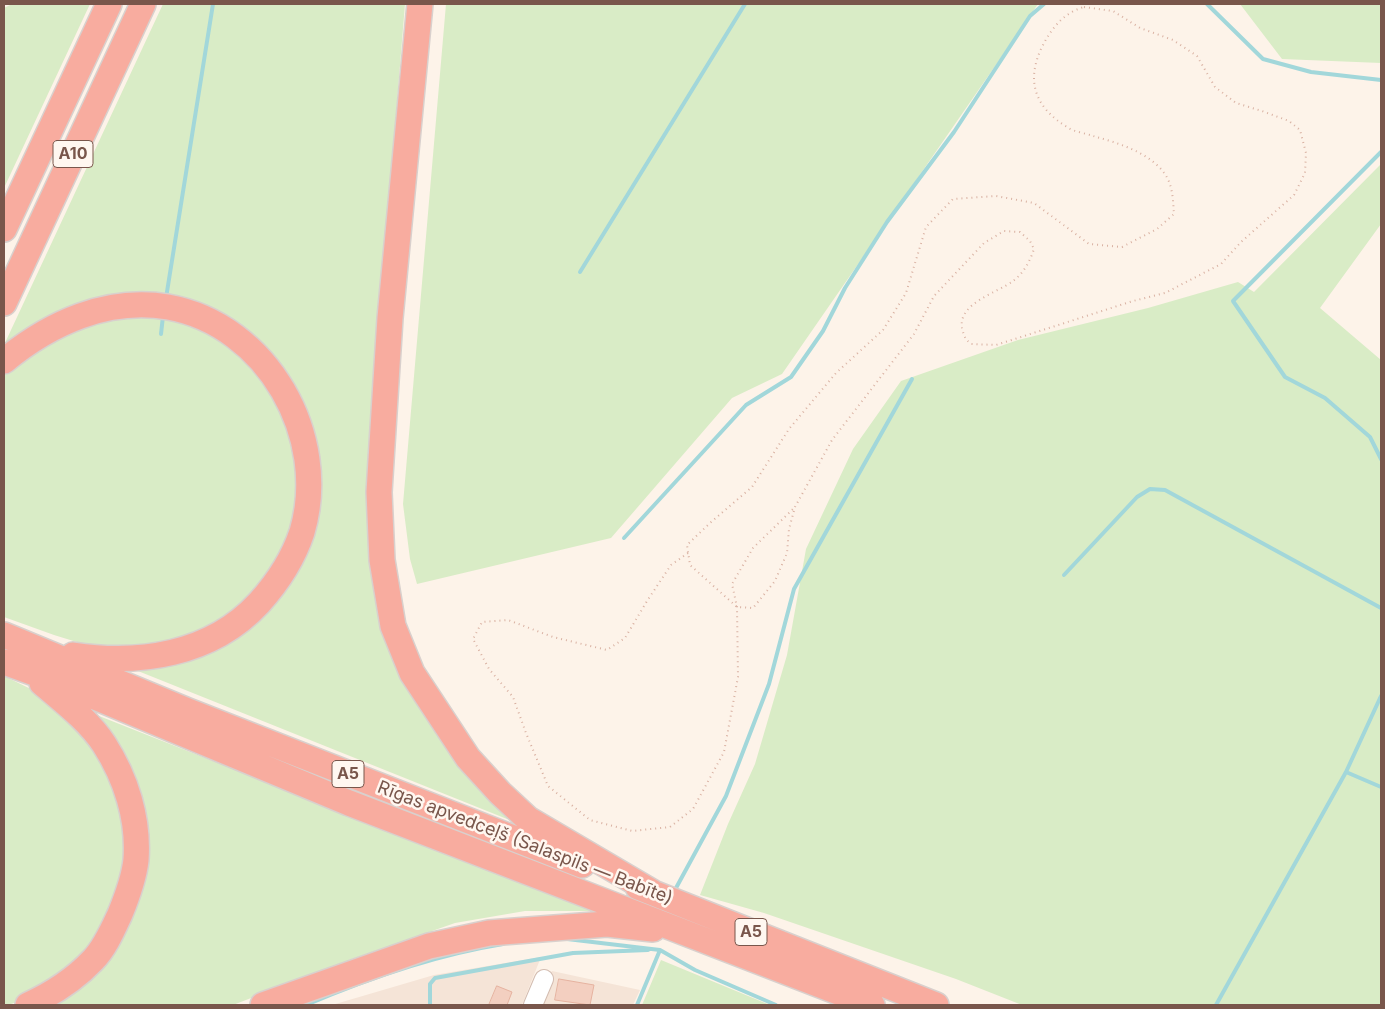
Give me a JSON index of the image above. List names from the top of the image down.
{
  "streets": {
    "highway": ["A10", "A5", "Rīgas apvedceļš (Salaspils — Babīte)"]
  }
}
